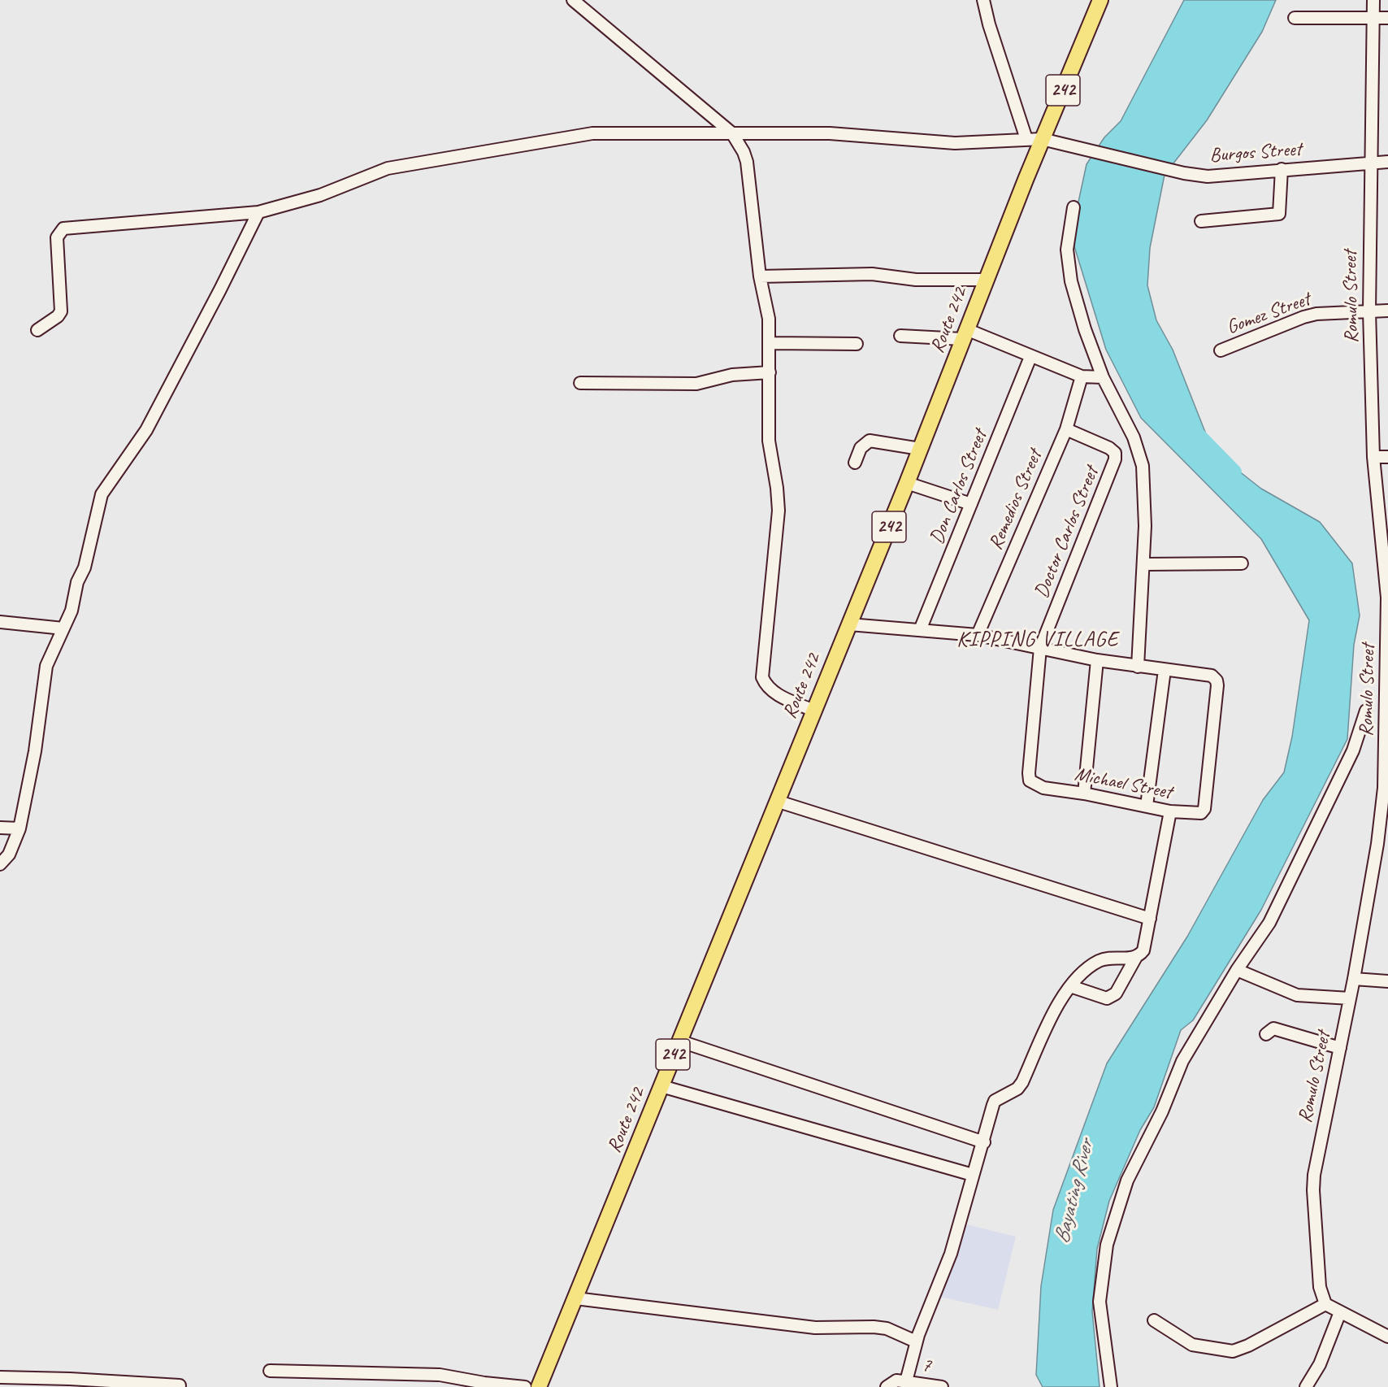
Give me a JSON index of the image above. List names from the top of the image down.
{
  "streets": {
    "main road": ["242", "Route 242"],
    "street": [
      "Burgos Street",
      "Romulo Street",
      "Gomez Street",
      "Don Carlos Street",
      "Remedios Street",
      "Doctor Carlos Street",
      "Michael Street",
      "7"
    ]
  },
  "crossings": [
    ["Burgos Street", "Romulo Street"],
    ["Burgos Street", "Route 242"],
    ["Romulo Street", "Gomez Street"],
    ["Remedios Street", "Doctor Carlos Street"],
    ["Doctor Carlos Street", "Michael Street"]
  ],
  "districts": ["KIPPING VILLAGE"],
  "water": ["Bayating River"]
}
